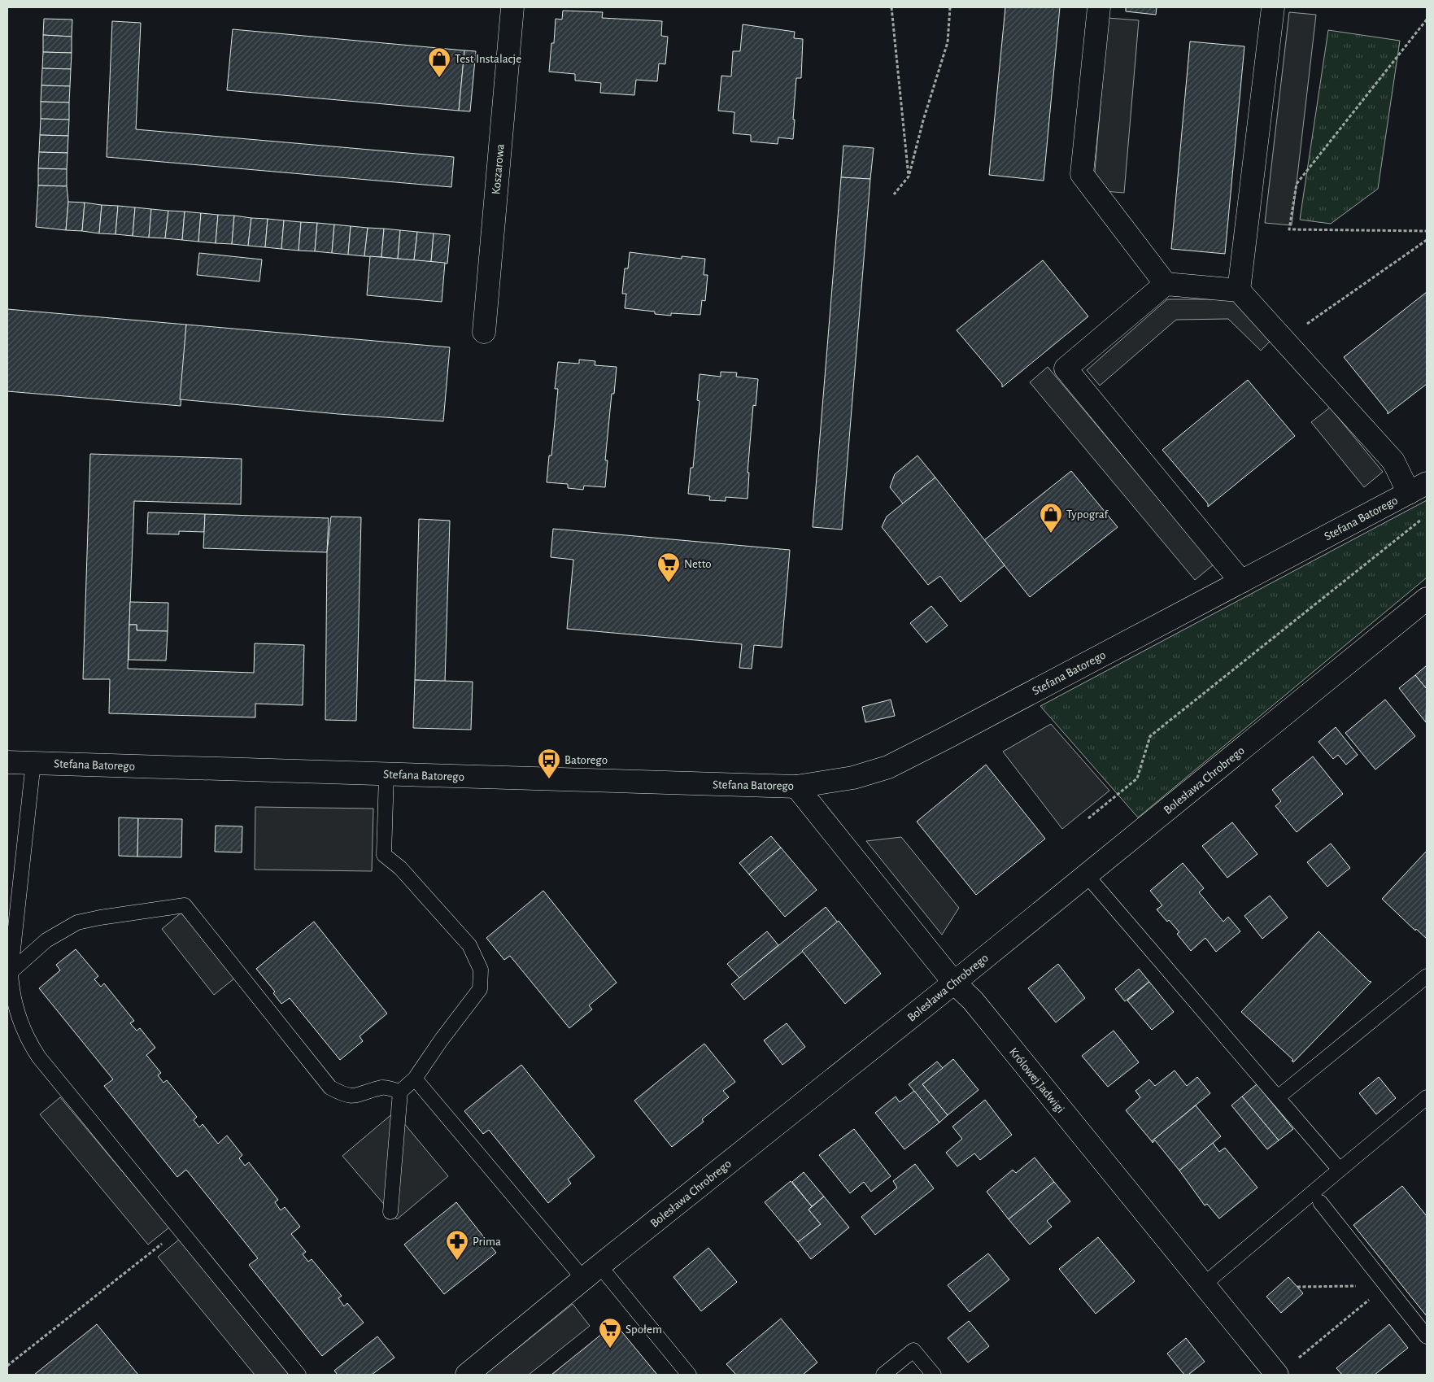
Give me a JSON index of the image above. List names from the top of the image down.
{
  "streets": {
    "street": [
      "Koszarowa",
      "Stefana Batorego",
      "Bolesława Chrobrego",
      "Królowej Jadwigi"
    ]
  },
  "crossings": [
    ["Stefana Batorego", "Królowej Jadwigi"],
    ["Bolesława Chrobrego", "Królowej Jadwigi"]
  ],
  "places": {
    "shop": ["Test Instalacje", "Typograf"],
    "supermarket": ["Netto", "Społem"],
    "bus stop": ["Batorego"],
    "pharmacy": ["Prima"]
  }
}
